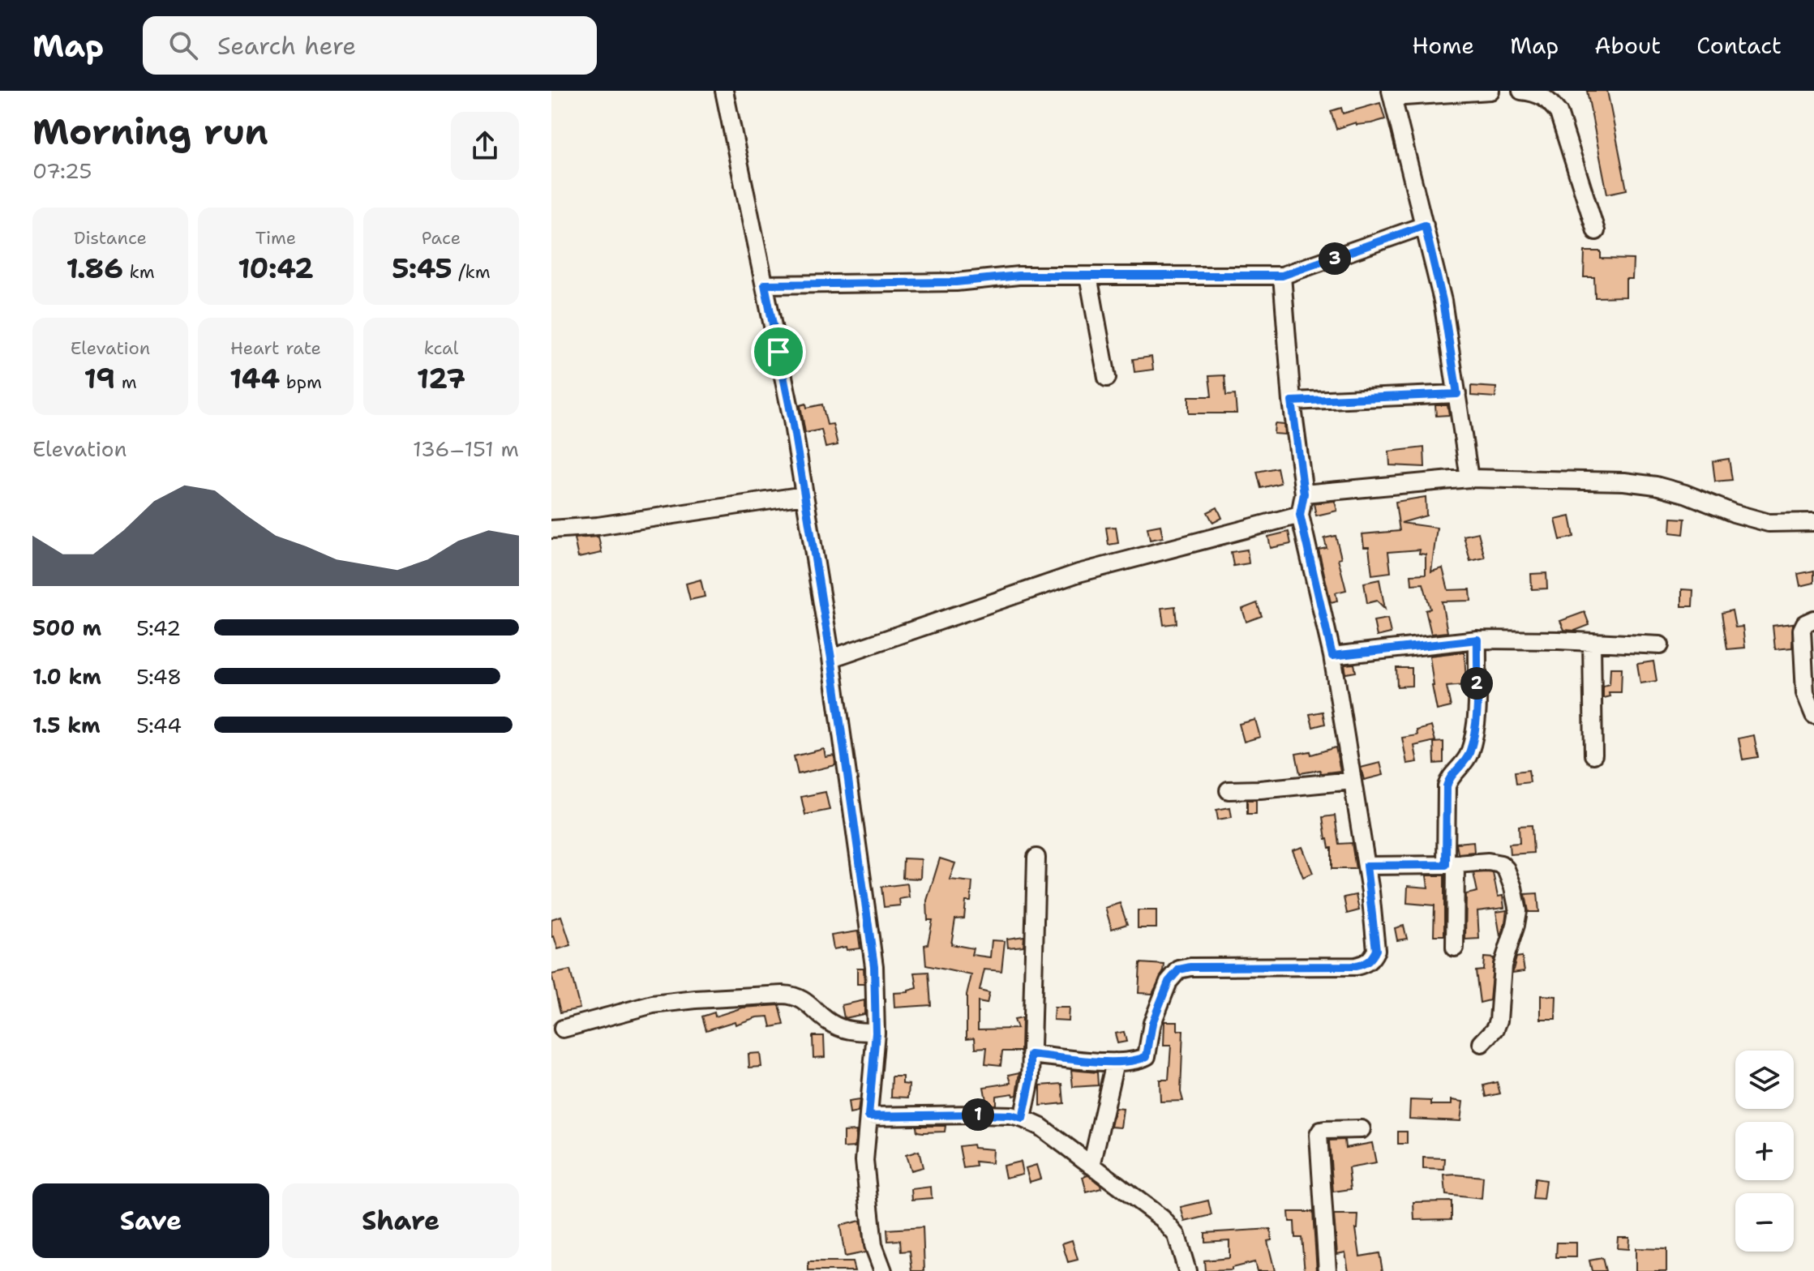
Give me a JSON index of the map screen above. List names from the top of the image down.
{
  "page": {
    "header": "Map",
    "search": "Search here",
    "nav": [
      "Home",
      "Map",
      "About",
      "Contact"
    ],
    "heading": ["Morning run", "07:25"],
    "stats": [
      ["Distance", "1.86 km"],
      ["Time", "10:42"],
      ["Pace", "5:45 /km"],
      ["Elevation", "19 m"],
      ["Heart rate", "144 bpm"],
      ["kcal", "127"]
    ],
    "pins": ["3", "2", "1"],
    "chart": ["Elevation", "136–151 m"],
    "list": [
      {
        "name": "500 m",
        "note": "5:42"
      },
      {
        "name": "1.0 km",
        "note": "5:48"
      },
      {
        "name": "1.5 km",
        "note": "5:44"
      }
    ],
    "map_buttons": ["+", "−"],
    "buttons": ["Save", "Share"]
  }
}
